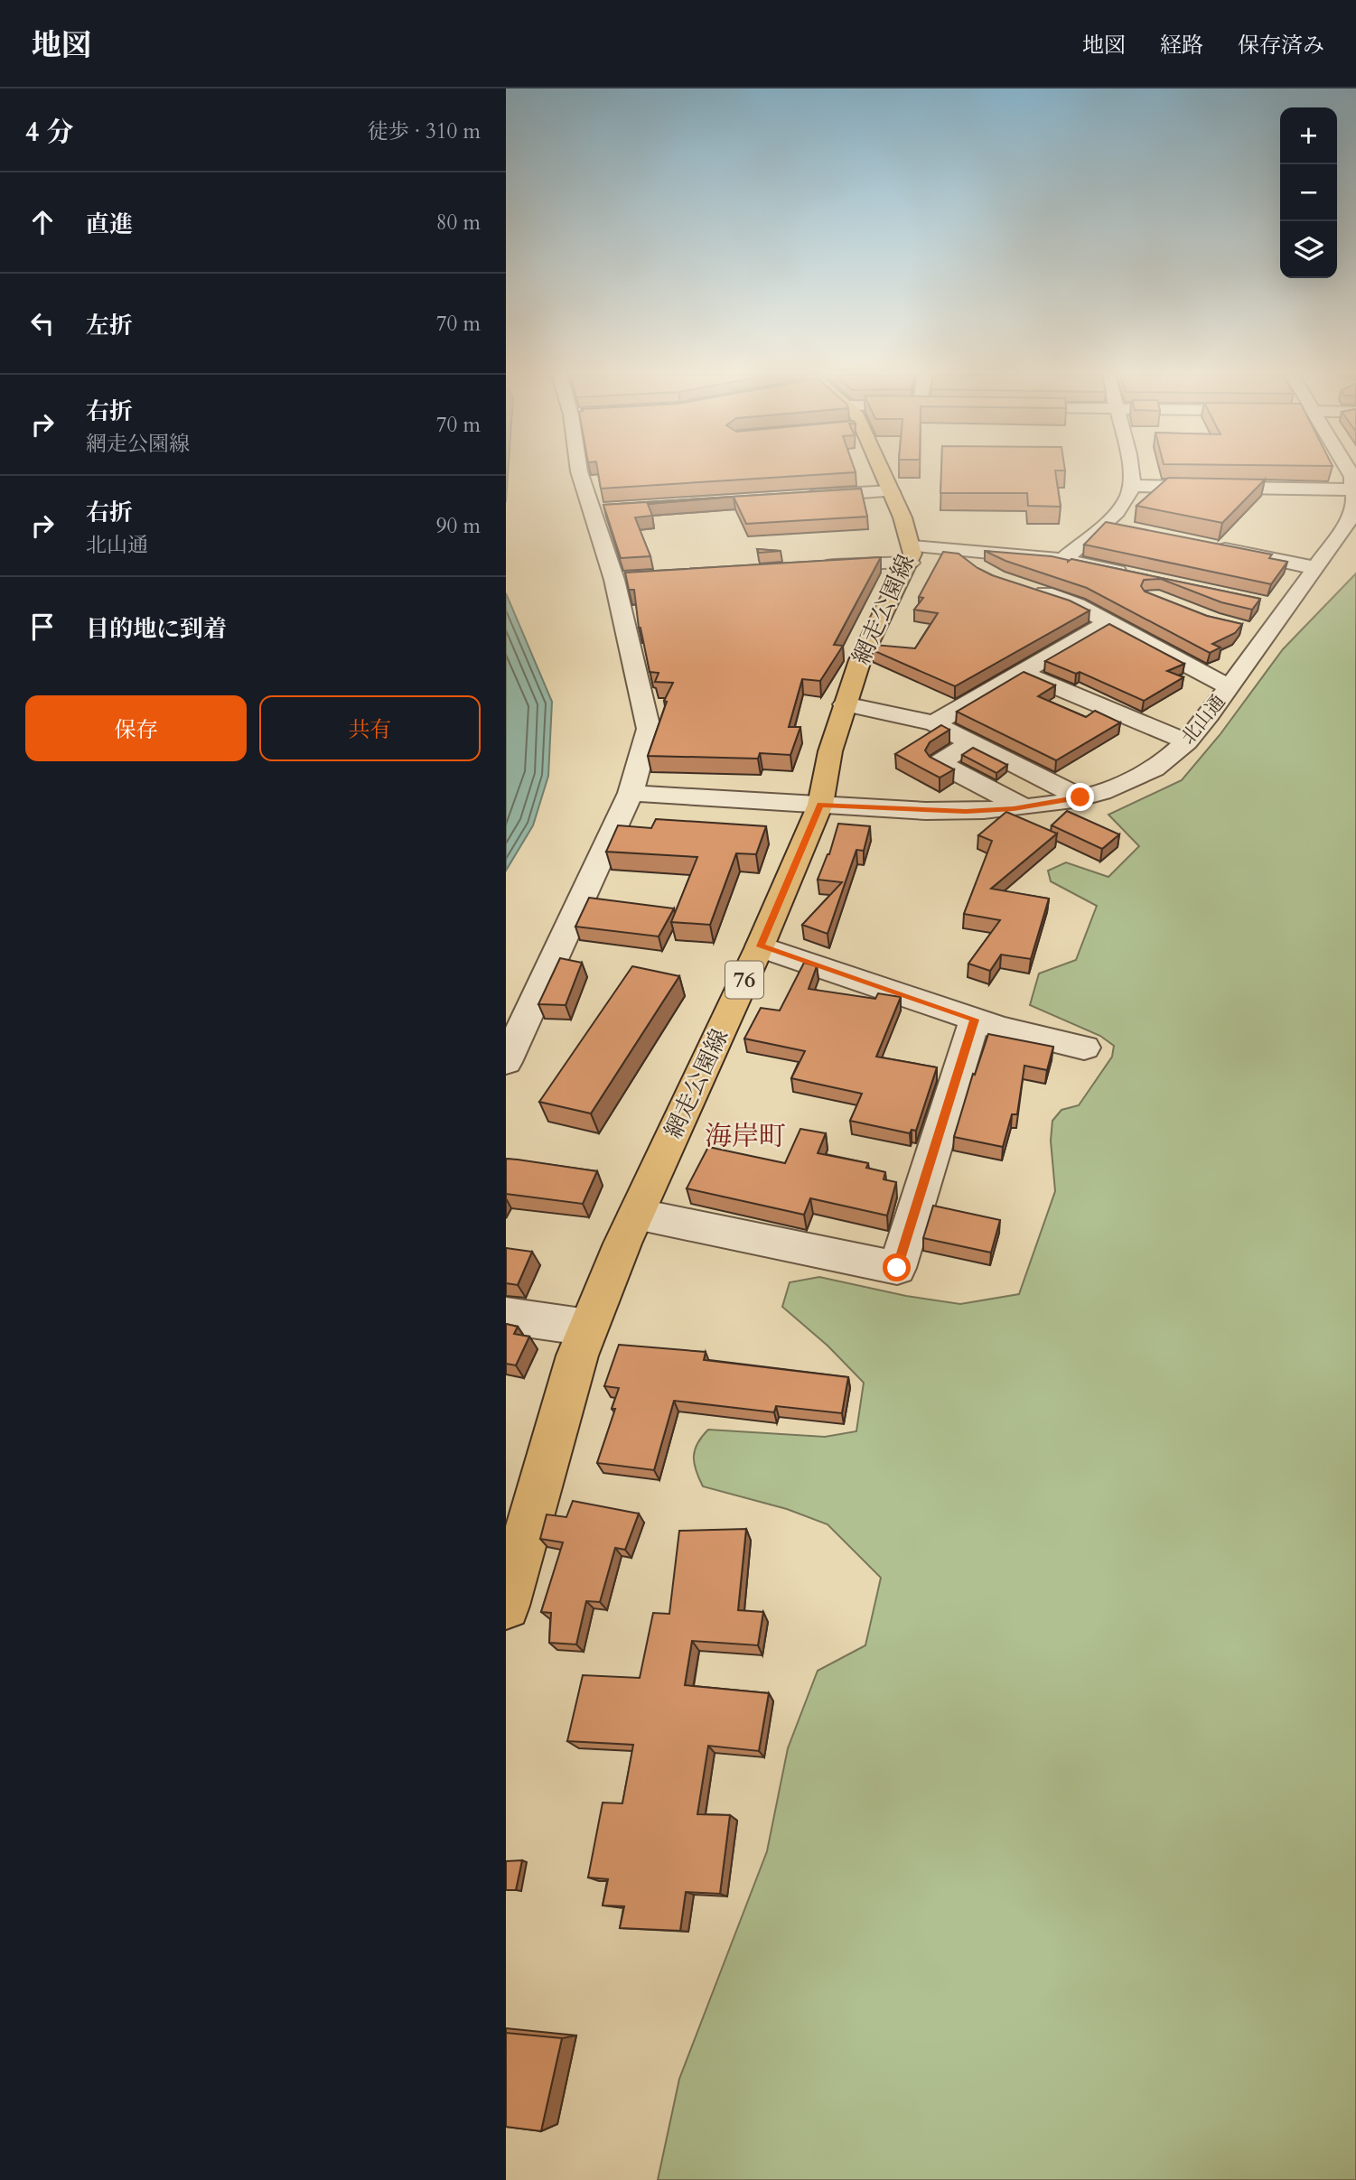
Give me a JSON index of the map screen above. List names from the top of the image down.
{
  "streets": {
    "main road": ["網走公園線", "76"],
    "street": ["北山通"]
  },
  "crossings": [
    ["網走公園線", "北山通"]
  ],
  "districts": ["海岸町"],
  "page": {
    "header": "地図",
    "nav": ["地図", "経路", "保存済み"],
    "heading": ["4 分", "徒歩 · 310 m"],
    "map_buttons": ["+", "−"],
    "list": [
      ["直進", "80 m"],
      ["左折", "70 m"],
      ["右折", "網走公園線", "70 m"],
      ["右折", "北山通", "90 m"],
      "目的地に到着"
    ],
    "buttons": ["保存", "共有"]
  }
}
